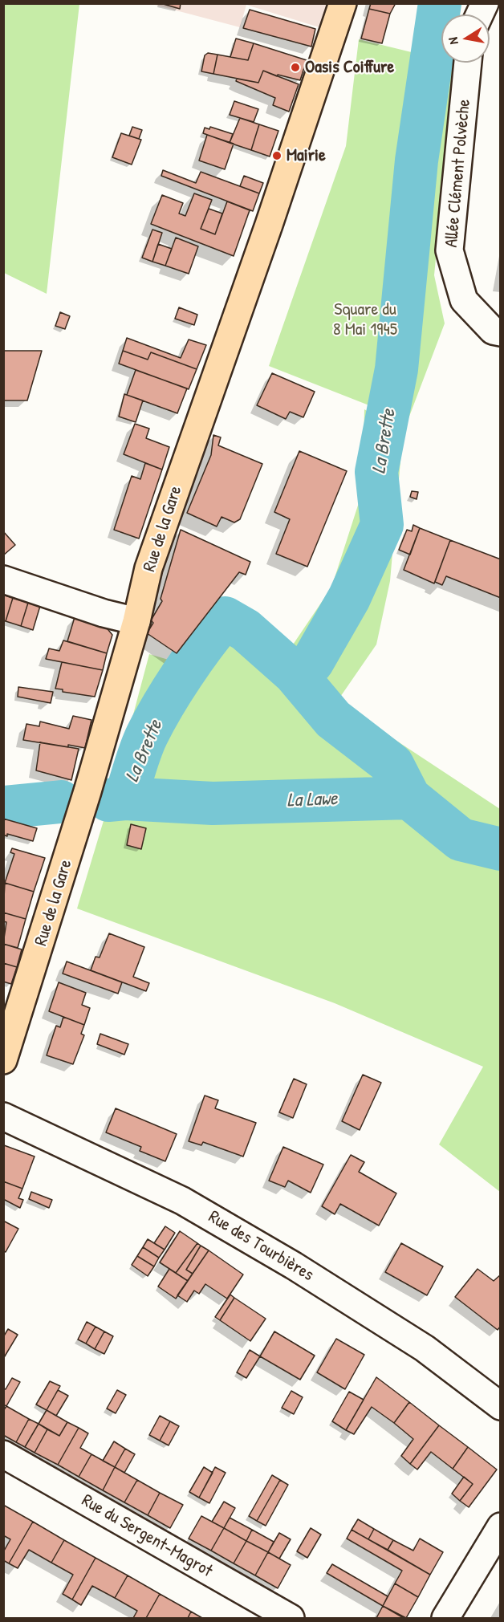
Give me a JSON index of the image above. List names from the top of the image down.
{
  "streets": {
    "main road": ["Rue de la Gare"],
    "street": ["Allée Clément Polvèche", "Rue des Tourbières", "Rue du Sergent-Magrot"]
  },
  "water": ["La Brette", "La Lawe"],
  "parks": ["Square du 8 Mai 1945"],
  "places": ["Oasis Coiffure", "Mairie"],
  "north": "left"
}
